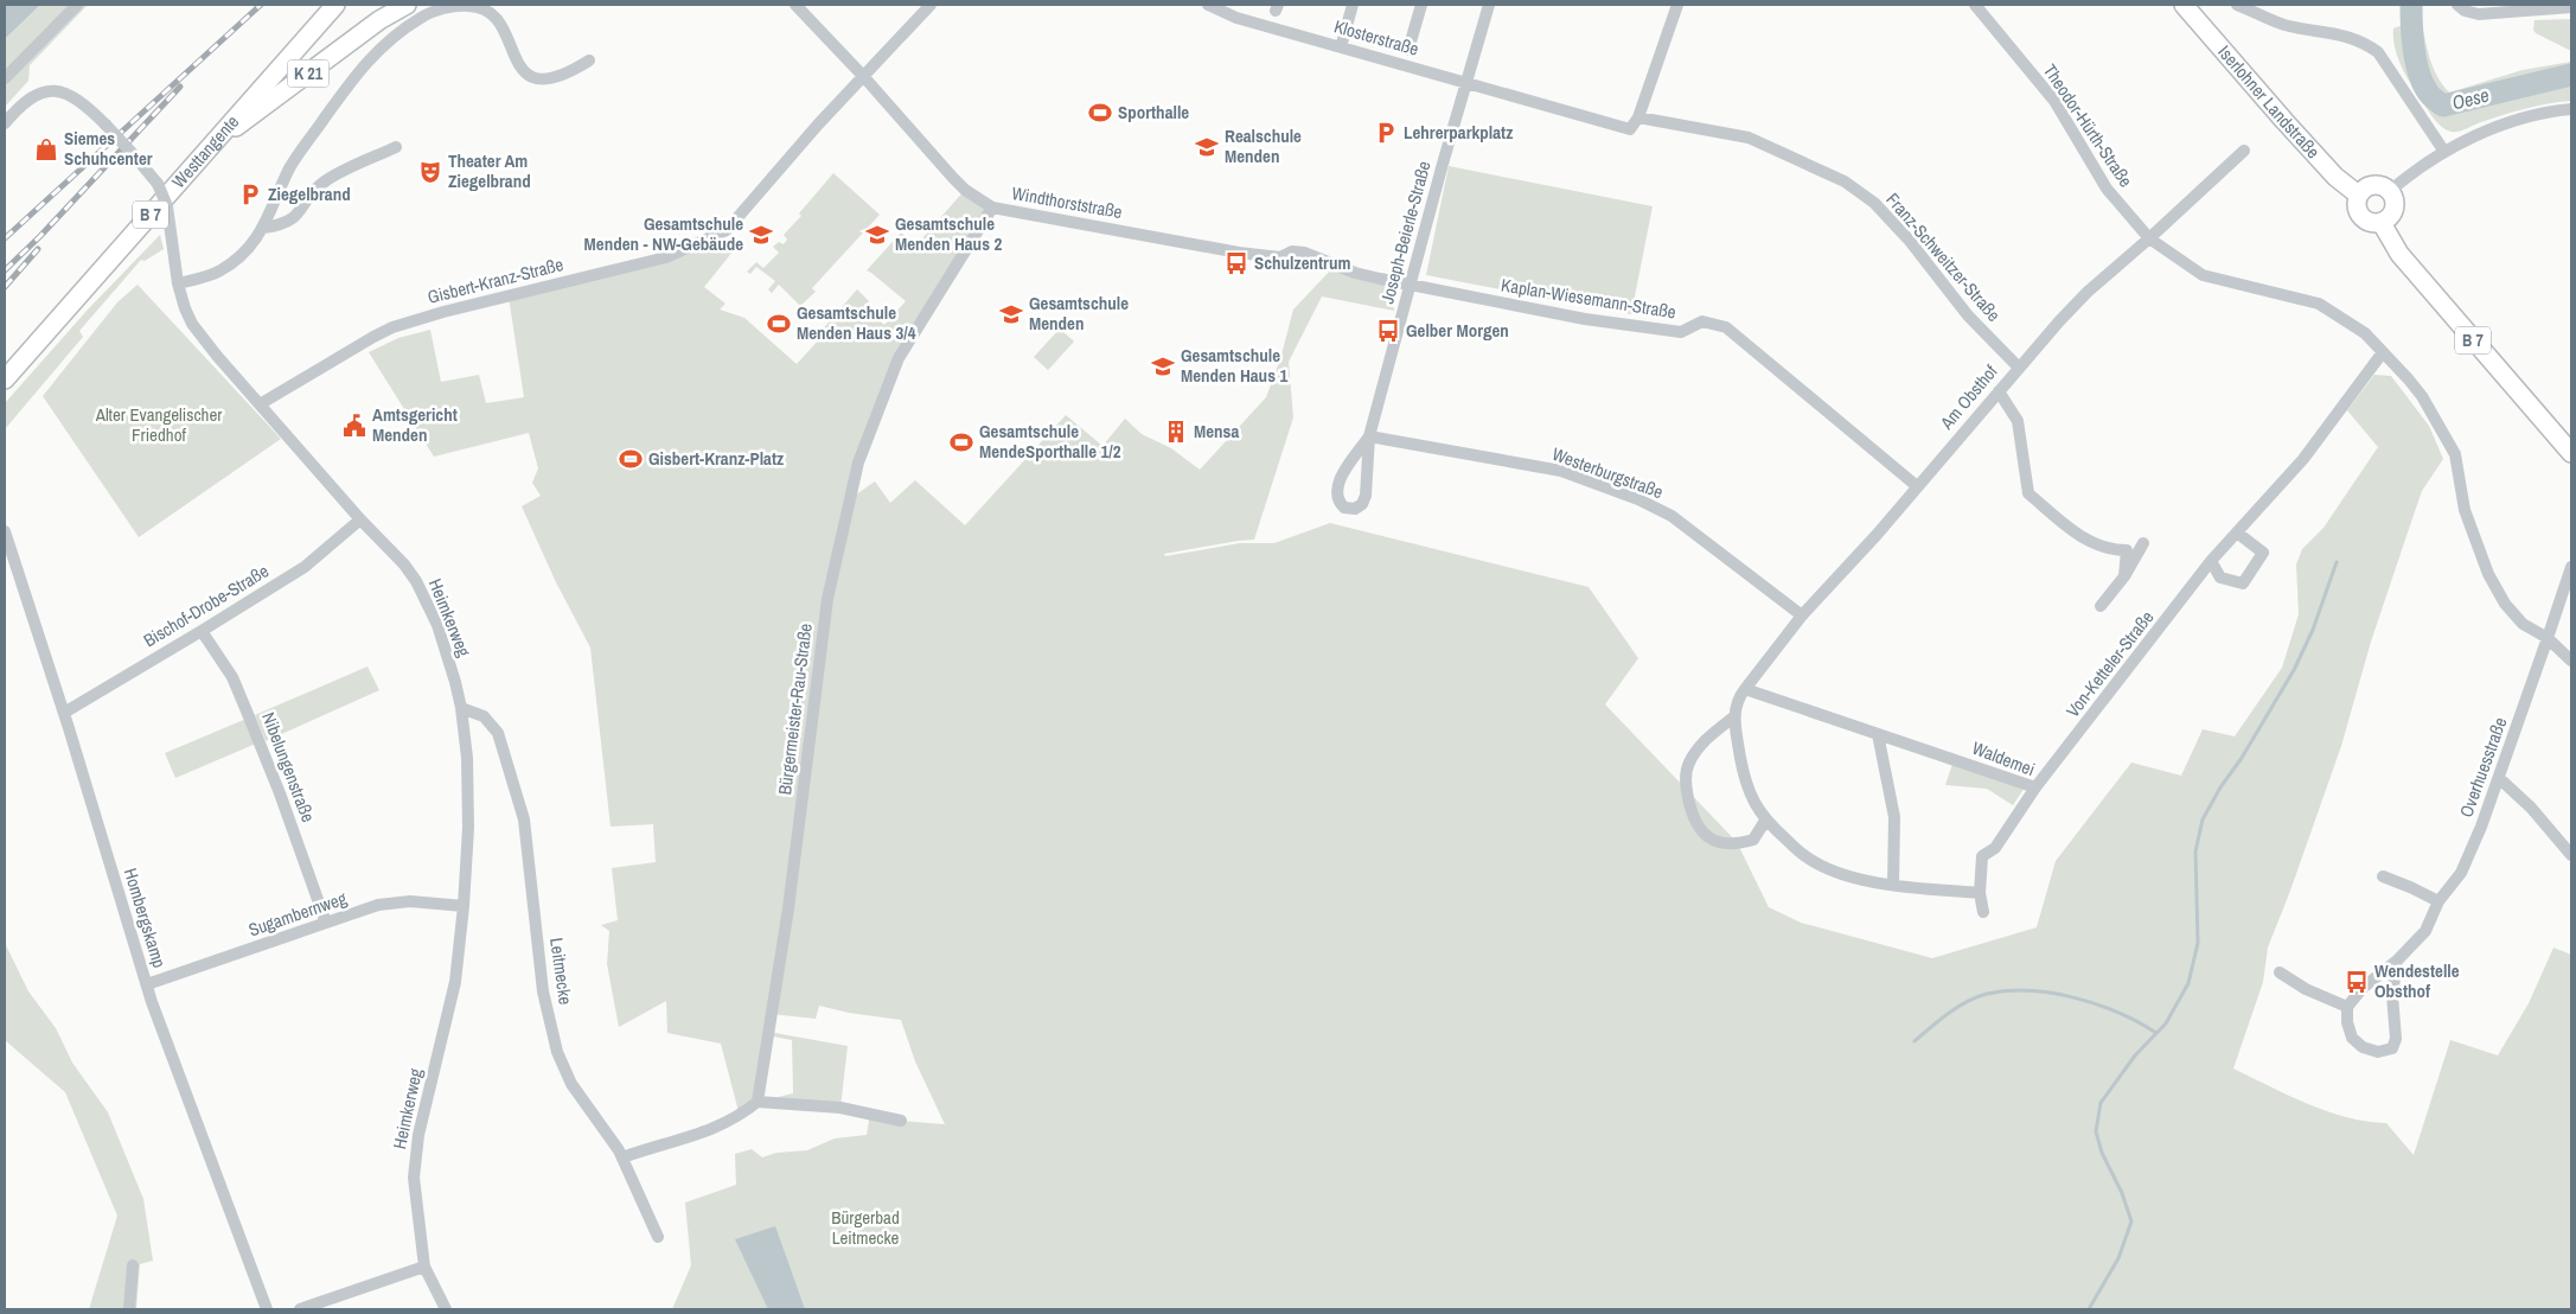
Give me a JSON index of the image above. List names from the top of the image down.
{
  "streets": {
    "main road": [
      "K 21",
      "Iserlohner Landstraße",
      "Westtangente",
      "B 7"
    ],
    "street": [
      "Klosterstraße",
      "Theodor-Hürth-Straße",
      "Windthorststraße",
      "Joseph-Beierle-Straße",
      "Franz-Schweitzer-Straße",
      "Gisbert-Kranz-Straße",
      "Kaplan-Wiesemann-Straße",
      "Am Obsthof",
      "Westerburgstraße",
      "Bischof-Drobe-Straße",
      "Heimkerweg",
      "Von-Ketteler-Straße",
      "Bürgermeister-Rau-Straße",
      "Waldemei",
      "Nibelungenstraße",
      "Overhuesstraße",
      "Sugambernweg",
      "Hombergskamp",
      "Leitmecke"
    ]
  },
  "crossings": [
    ["Klosterstraße", "Joseph-Beierle-Straße"],
    ["Klosterstraße", "Franz-Schweitzer-Straße"],
    ["K 21", "Westtangente"],
    ["Iserlohner Landstraße", "B 7"],
    ["Theodor-Hürth-Straße", "Am Obsthof"],
    ["Theodor-Hürth-Straße", "Von-Ketteler-Straße"],
    ["Theodor-Hürth-Straße", "Overhuesstraße"],
    ["Windthorststraße", "Joseph-Beierle-Straße"],
    ["Windthorststraße", "Gisbert-Kranz-Straße"],
    ["Windthorststraße", "Kaplan-Wiesemann-Straße"],
    ["Windthorststraße", "Bürgermeister-Rau-Straße"],
    ["Joseph-Beierle-Straße", "Franz-Schweitzer-Straße"],
    ["Joseph-Beierle-Straße", "Kaplan-Wiesemann-Straße"],
    ["Joseph-Beierle-Straße", "Westerburgstraße"],
    ["Franz-Schweitzer-Straße", "Am Obsthof"],
    ["Gisbert-Kranz-Straße", "Heimkerweg"],
    ["Kaplan-Wiesemann-Straße", "Am Obsthof"],
    ["Am Obsthof", "Westerburgstraße"],
    ["Am Obsthof", "Waldemei"],
    ["Bischof-Drobe-Straße", "Heimkerweg"],
    ["Bischof-Drobe-Straße", "Nibelungenstraße"],
    ["Bischof-Drobe-Straße", "Hombergskamp"],
    ["Heimkerweg", "Sugambernweg"],
    ["Heimkerweg", "Leitmecke"],
    ["Von-Ketteler-Straße", "Waldemei"],
    ["Nibelungenstraße", "Sugambernweg"],
    ["Sugambernweg", "Hombergskamp"]
  ],
  "water": ["Oese"],
  "parks": ["Alter Evangelischer Friedhof", "Bürgerbad Leitmecke"],
  "places": {
    "sports": [
      "Sporthalle",
      "Gesamtschule Menden Haus 3/4",
      "Gesamtschule MendeSporthalle 1/2",
      "Gisbert-Kranz-Platz"
    ],
    "parking": ["Lehrerparkplatz", "Ziegelbrand"],
    "school or university": [
      "Realschule Menden",
      "Gesamtschule Menden - NW-Gebäude",
      "Gesamtschule Menden Haus 2",
      "Gesamtschule Menden",
      "Gesamtschule Menden Haus 1"
    ],
    "shop": ["Siemes Schuhcenter"],
    "theatre": ["Theater Am Ziegelbrand"],
    "bus stop": ["Schulzentrum", "Gelber Morgen", "Wendestelle Obsthof"],
    "public building": ["Amtsgericht Menden"],
    "building": ["Mensa"]
  }
}
